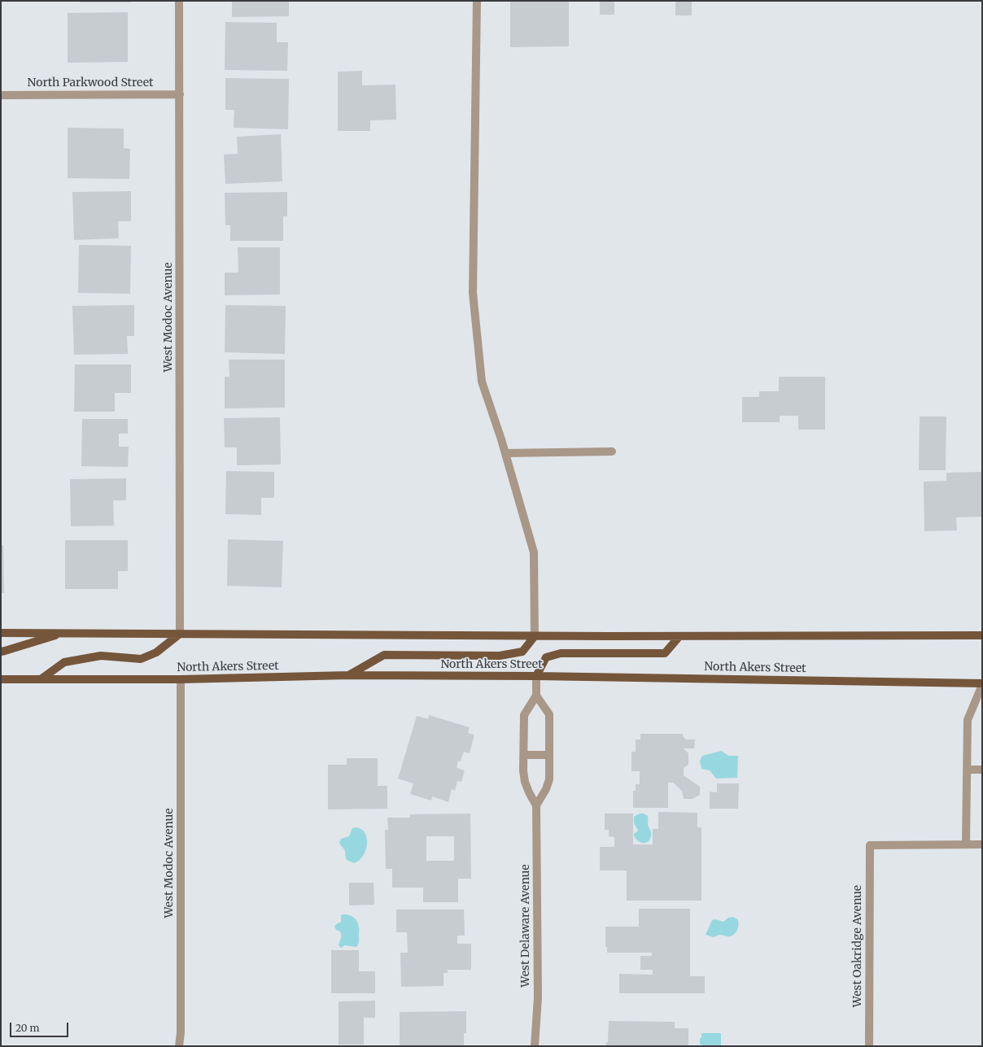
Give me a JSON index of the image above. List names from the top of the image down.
{
  "streets": {
    "main road": ["North Akers Street"],
    "street": [
      "North Parkwood Street",
      "West Modoc Avenue",
      "West Delaware Avenue",
      "West Oakridge Avenue"
    ]
  },
  "crossings": [
    ["North Parkwood Street", "West Modoc Avenue"],
    ["West Modoc Avenue", "North Akers Street"]
  ],
  "scale_bar": "20 m"
}
